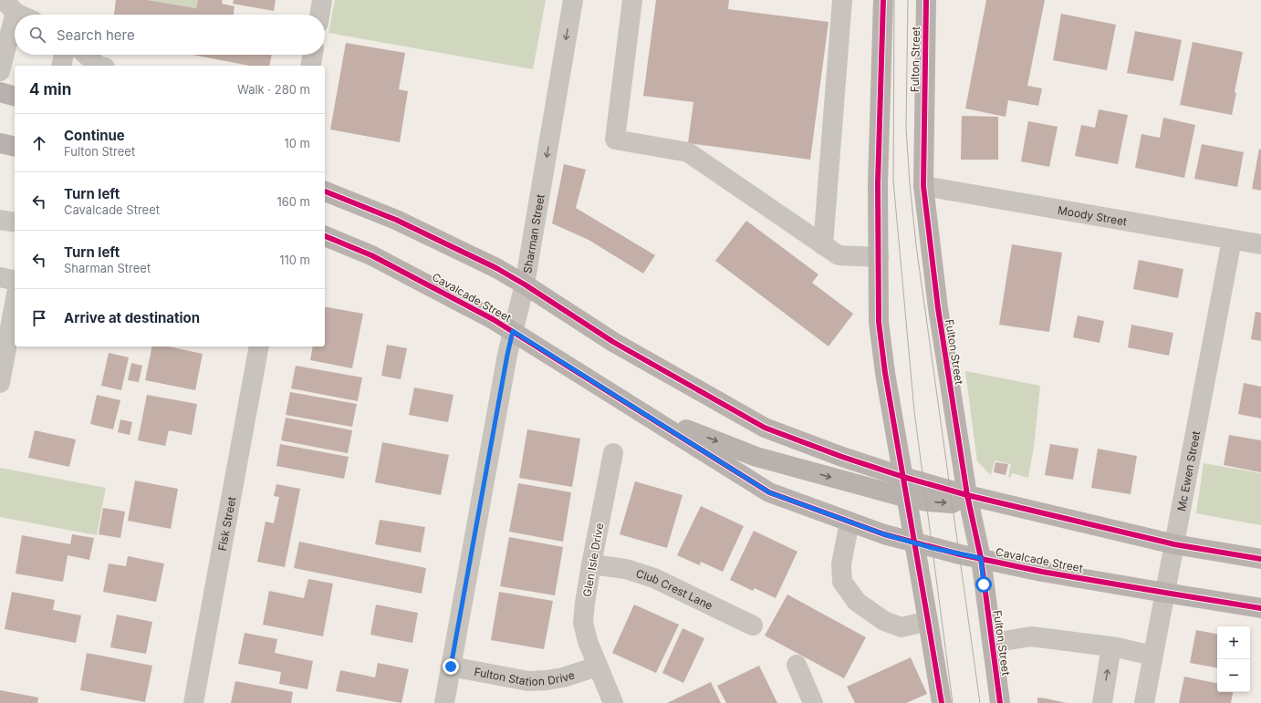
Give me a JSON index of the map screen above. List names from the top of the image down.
{
  "streets": {
    "main road": ["Fulton Street", "Cavalcade Street"],
    "street": [
      "Moody Street",
      "Sharman Street",
      "Mc Ewen Street",
      "Fisk Street",
      "Glen Isle Drive",
      "Club Crest Lane",
      "Fulton Station Drive"
    ]
  },
  "crossings": [
    ["Fulton Street", "Moody Street"],
    ["Fulton Street", "Cavalcade Street"],
    ["Moody Street", "Mc Ewen Street"],
    ["Sharman Street", "Cavalcade Street"],
    ["Sharman Street", "Fulton Station Drive"],
    ["Cavalcade Street", "Mc Ewen Street"],
    ["Glen Isle Drive", "Club Crest Lane"],
    ["Glen Isle Drive", "Fulton Station Drive"]
  ],
  "one_way": ["Sharman Street"],
  "page": {
    "search": "Search here",
    "heading": ["4 min", "Walk · 280 m"],
    "list": [
      ["Continue", "Fulton Street", "10 m"],
      ["Turn left", "Cavalcade Street", "160 m"],
      ["Turn left", "Sharman Street", "110 m"],
      "Arrive at destination"
    ],
    "map_buttons": ["+", "−"]
  }
}
